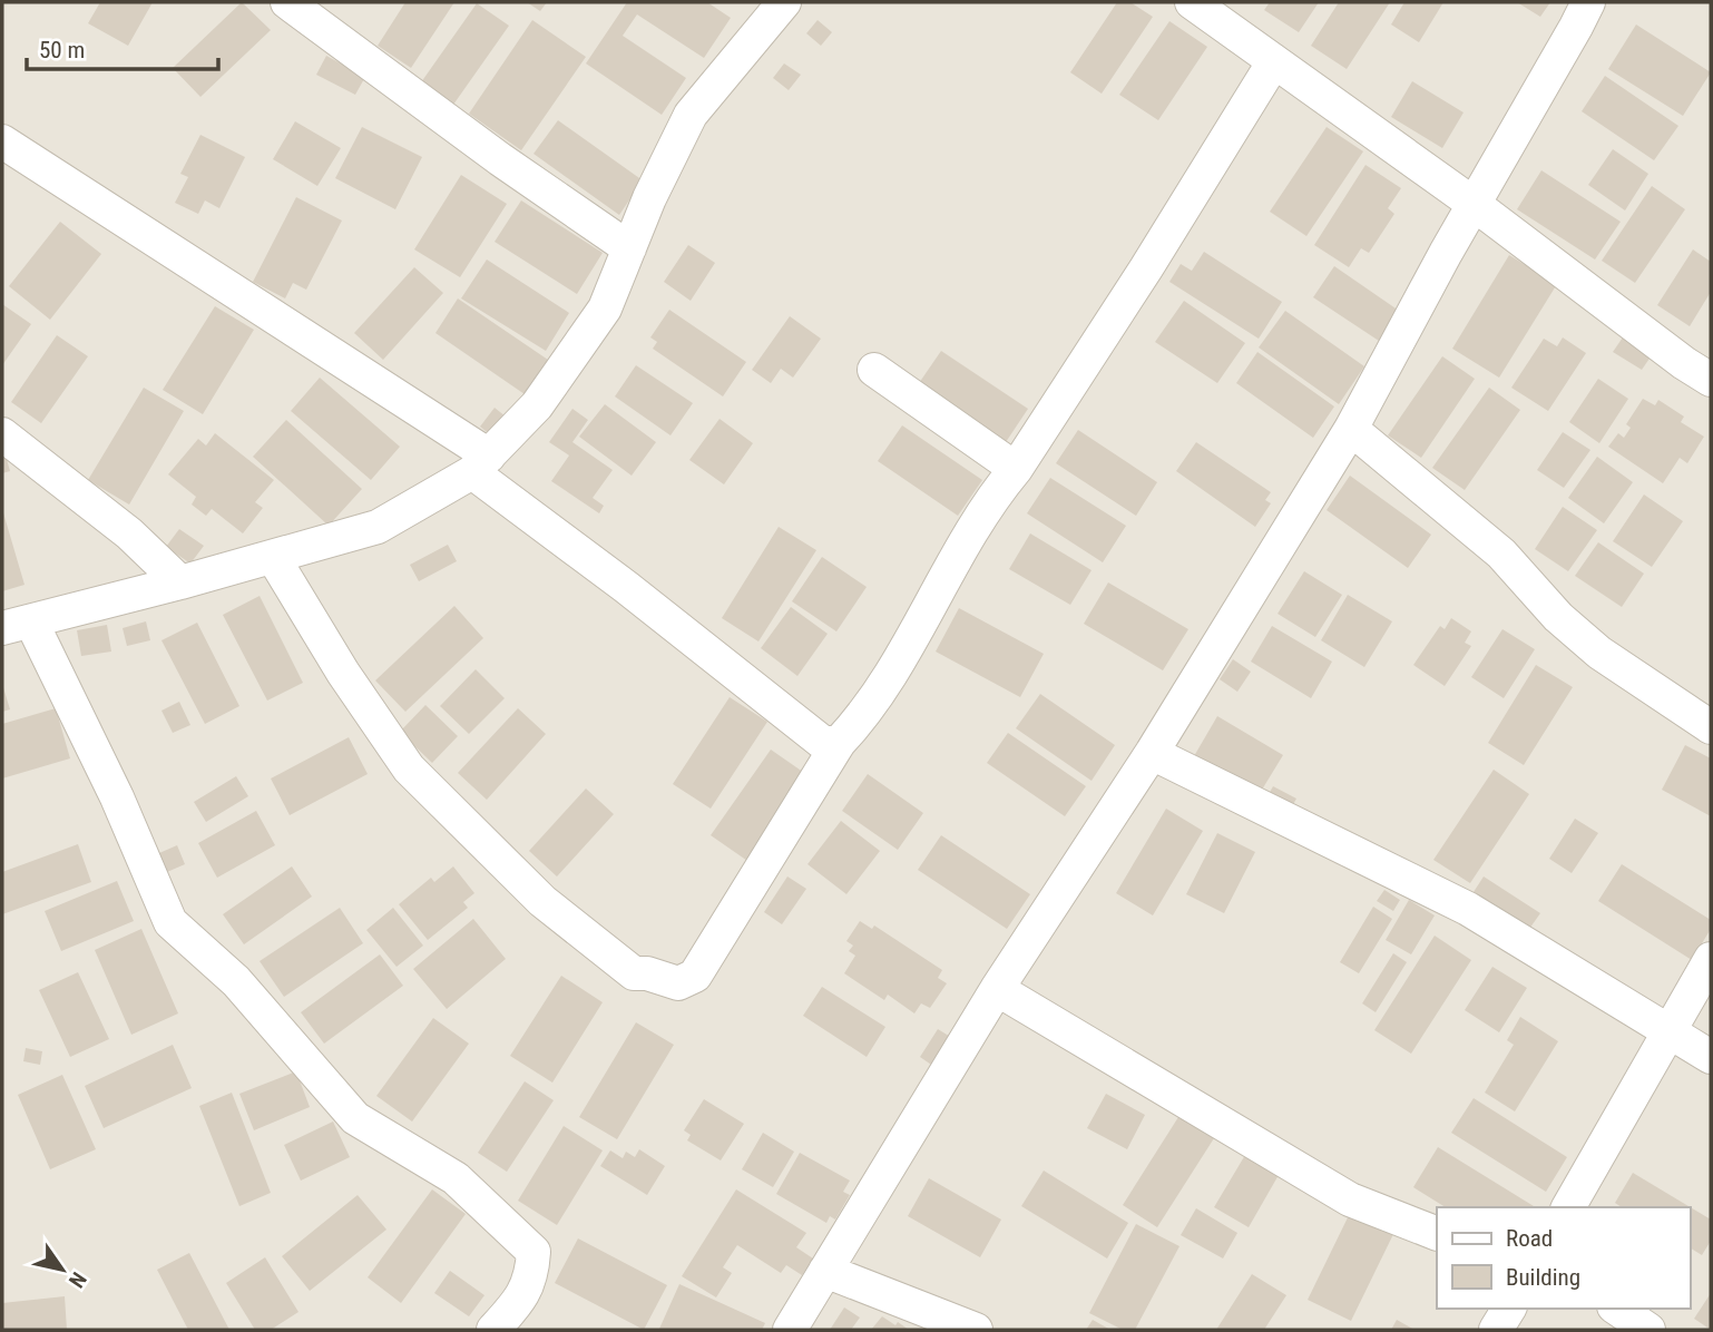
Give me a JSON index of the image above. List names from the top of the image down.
{
  "legend": ["Road", "Building"],
  "scale_bar": "50 m",
  "north": "bottom right"
}
